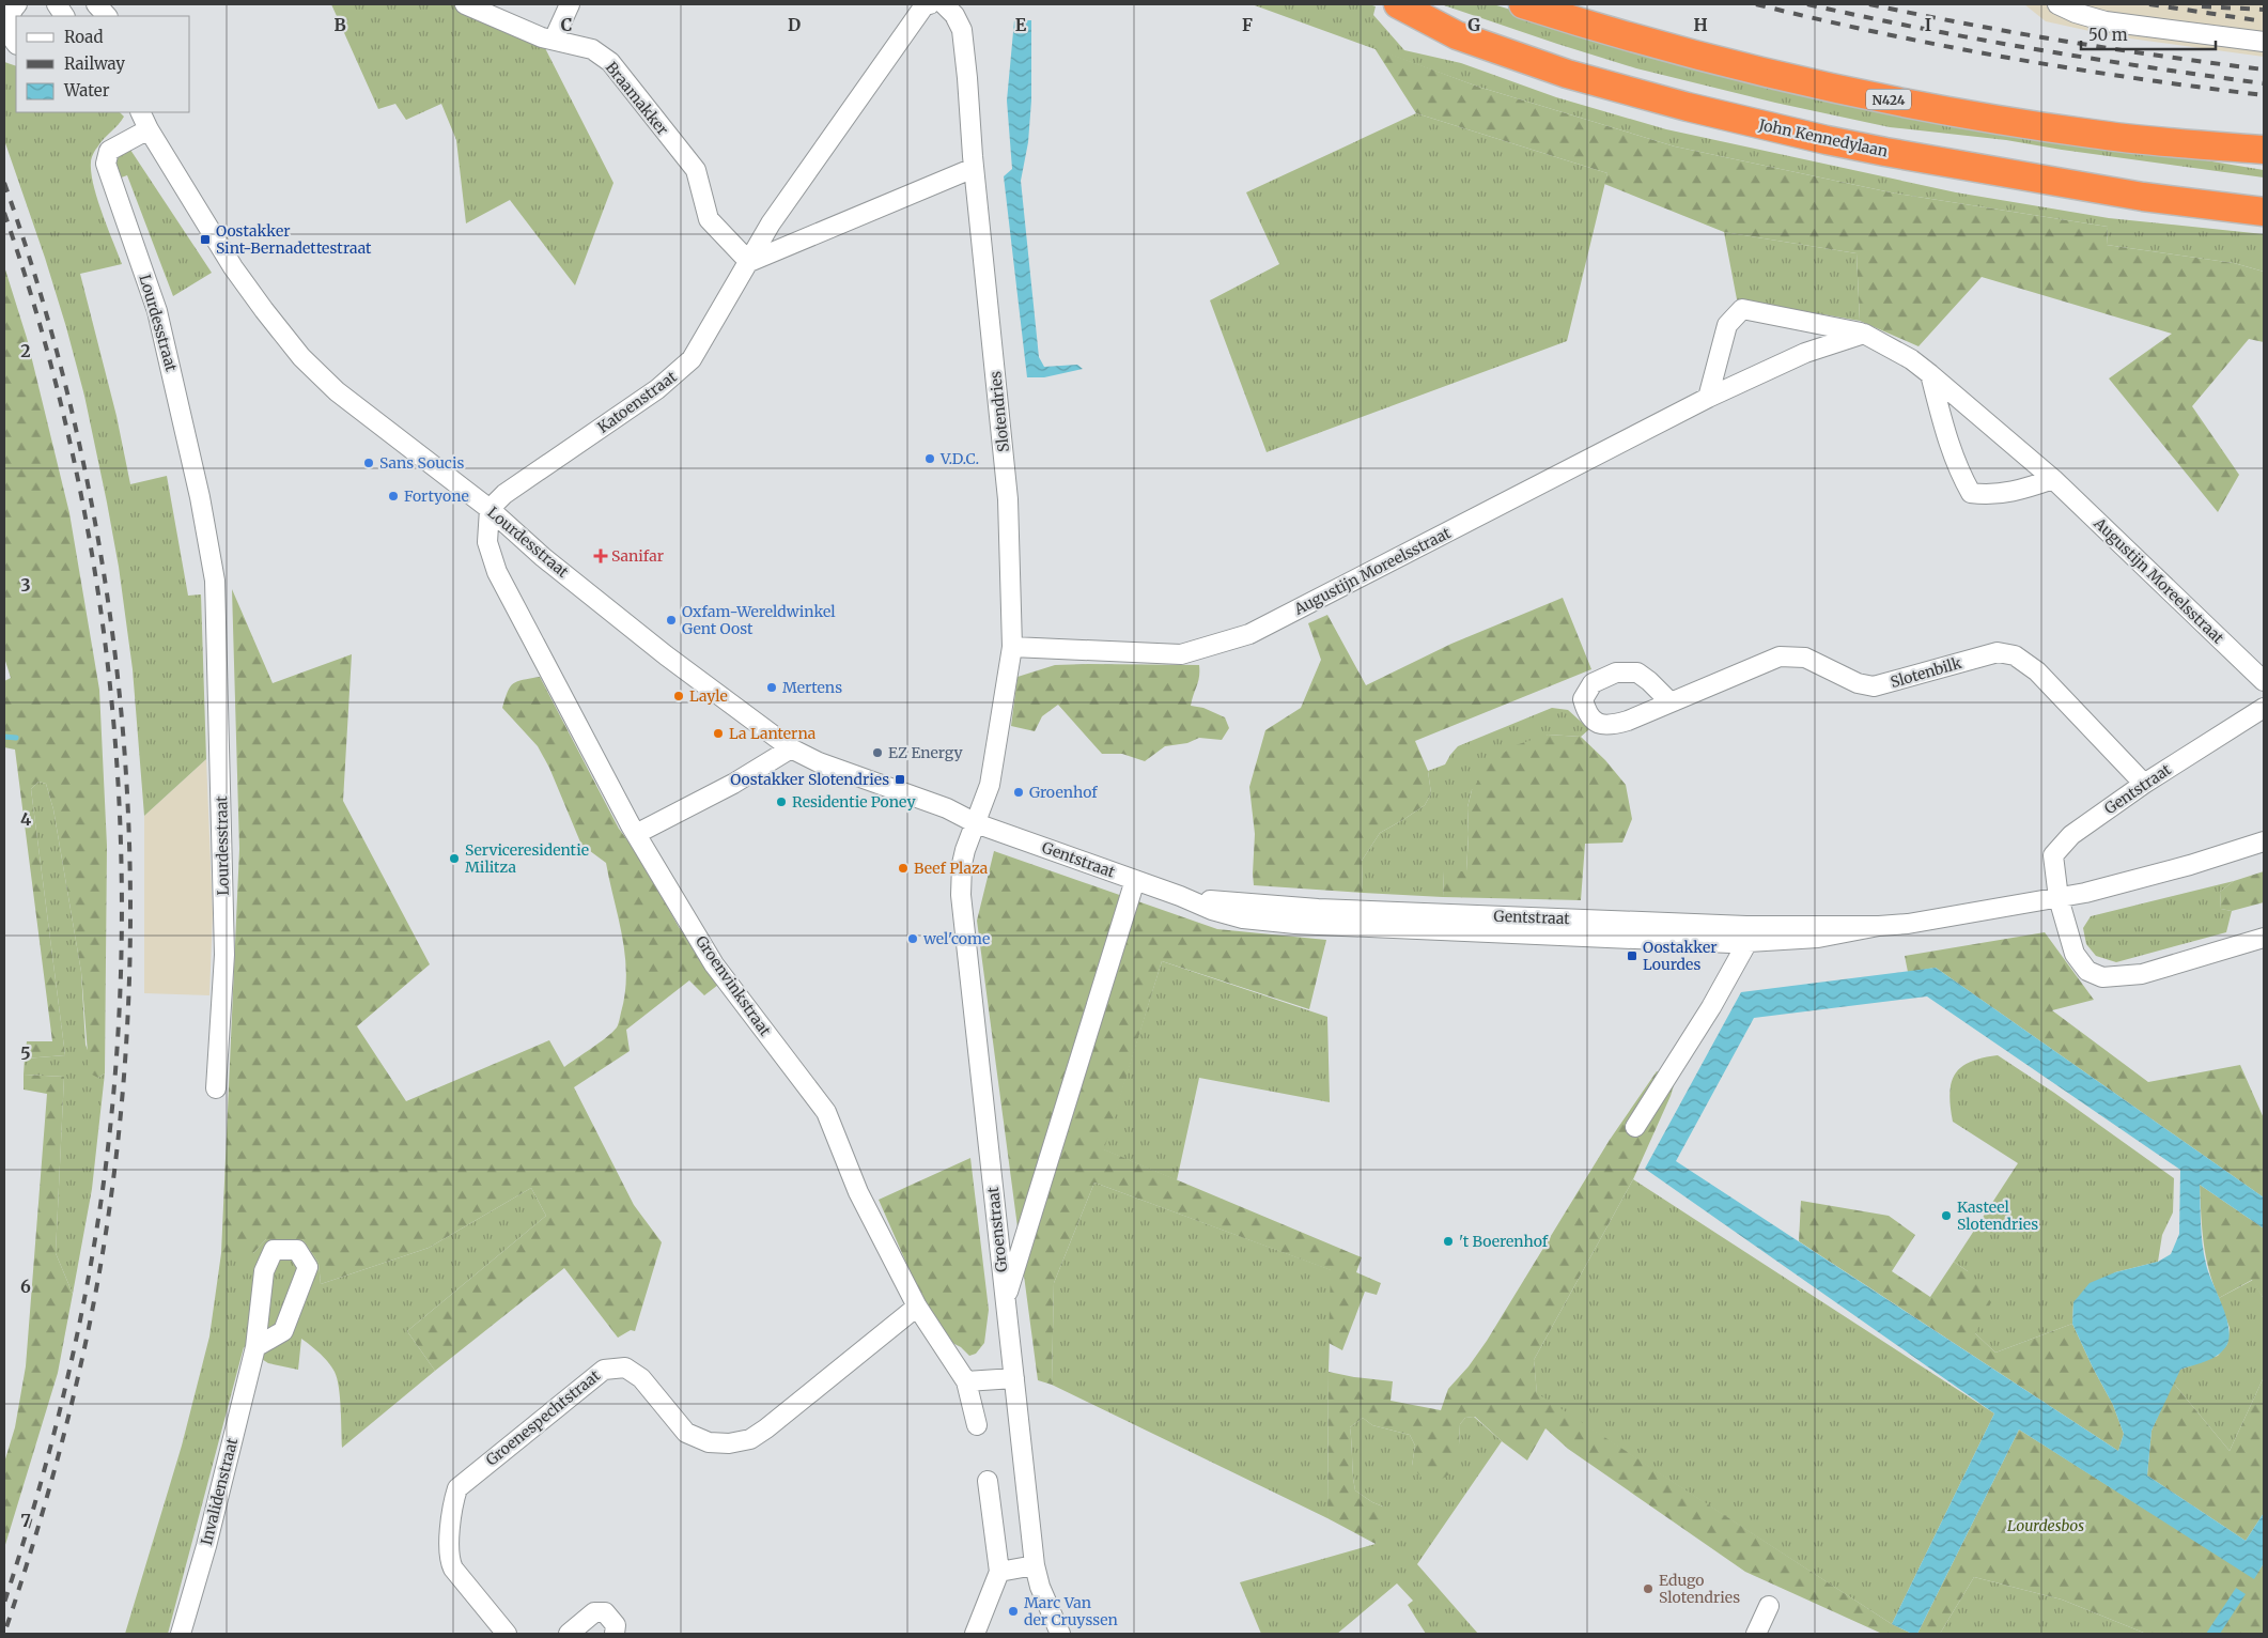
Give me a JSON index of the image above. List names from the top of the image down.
{
  "streets": {
    "highway": ["N424", "John Kennedylaan"],
    "street": [
      "Braamakker",
      "Lourdesstraat",
      "Katoenstraat",
      "Slotendries",
      "Augustijn Moreelsstraat",
      "Slotenbilk",
      "Gentstraat",
      "Groenvinkstraat",
      "Groenstraat",
      "Groenespechtstraat",
      "Invalidenstraat"
    ]
  },
  "crossings": [
    ["Braamakker", "Katoenstraat"],
    ["Lourdesstraat", "Katoenstraat"],
    ["Lourdesstraat", "Slotendries"],
    ["Lourdesstraat", "Gentstraat"],
    ["Lourdesstraat", "Groenvinkstraat"],
    ["Lourdesstraat", "Groenstraat"],
    ["Katoenstraat", "Groenvinkstraat"],
    ["Slotendries", "Augustijn Moreelsstraat"],
    ["Slotendries", "Gentstraat"],
    ["Slotendries", "Groenstraat"],
    ["Slotenbilk", "Gentstraat"],
    ["Gentstraat", "Groenstraat"],
    ["Groenvinkstraat", "Groenespechtstraat"]
  ],
  "parks": ["Lourdesbos"],
  "places": {
    "transit": ["Oostakker Sint-Bernadettestraat", "Oostakker Slotendries", "Oostakker Lourdes"],
    "other": [
      "V.D.C.",
      "Sans Soucis",
      "Fortyone",
      "Oxfam-Wereldwinkel Gent Oost",
      "Mertens",
      "Layle",
      "La Lanterna",
      "EZ Energy",
      "Groenhof",
      "Residentie Poney",
      "Serviceresidentie Militza",
      "Beef Plaza",
      "wel'come",
      "Kasteel Slotendries",
      "'t Boerenhof",
      "Edugo Slotendries",
      "Marc Van der Cruyssen"
    ],
    "health": ["Sanifar"]
  },
  "legend": ["Road", "Railway", "Water"],
  "scale_bar": "50 m",
  "grid": {
    "columns": [
      "B",
      "C",
      "D",
      "E",
      "F",
      "G",
      "H",
      "I"
    ],
    "rows": [
      "2",
      "3",
      "4",
      "5",
      "6",
      "7"
    ]
  }
}
